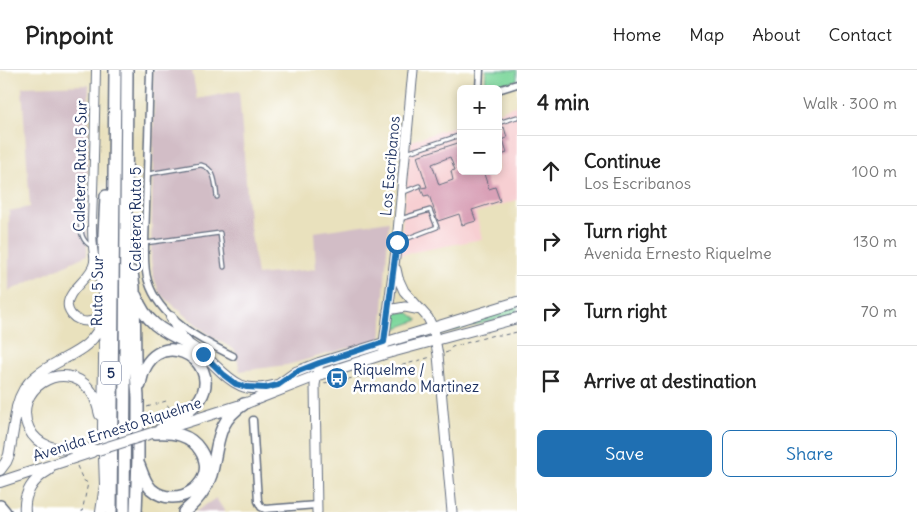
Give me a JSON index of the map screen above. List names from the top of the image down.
{
  "streets": {
    "highway": ["Ruta 5 Sur", "5"],
    "main road": ["Los Escribanos", "Avenida Ernesto Riquelme"],
    "street": ["Caletera Ruta 5 Sur", "Caletera Ruta 5"]
  },
  "crossings": [
    ["Los Escribanos", "Avenida Ernesto Riquelme"]
  ],
  "places": {
    "bus stop": ["Riquelme / Armando Martinez"]
  },
  "page": {
    "header": "Pinpoint",
    "nav": [
      "Home",
      "Map",
      "About",
      "Contact"
    ],
    "heading": ["4 min", "Walk · 300 m"],
    "map_buttons": ["+", "−"],
    "list": [
      ["Continue", "Los Escribanos", "100 m"],
      ["Turn right", "Avenida Ernesto Riquelme", "130 m"],
      ["Turn right", "70 m"],
      "Arrive at destination"
    ],
    "buttons": ["Save", "Share"]
  }
}
